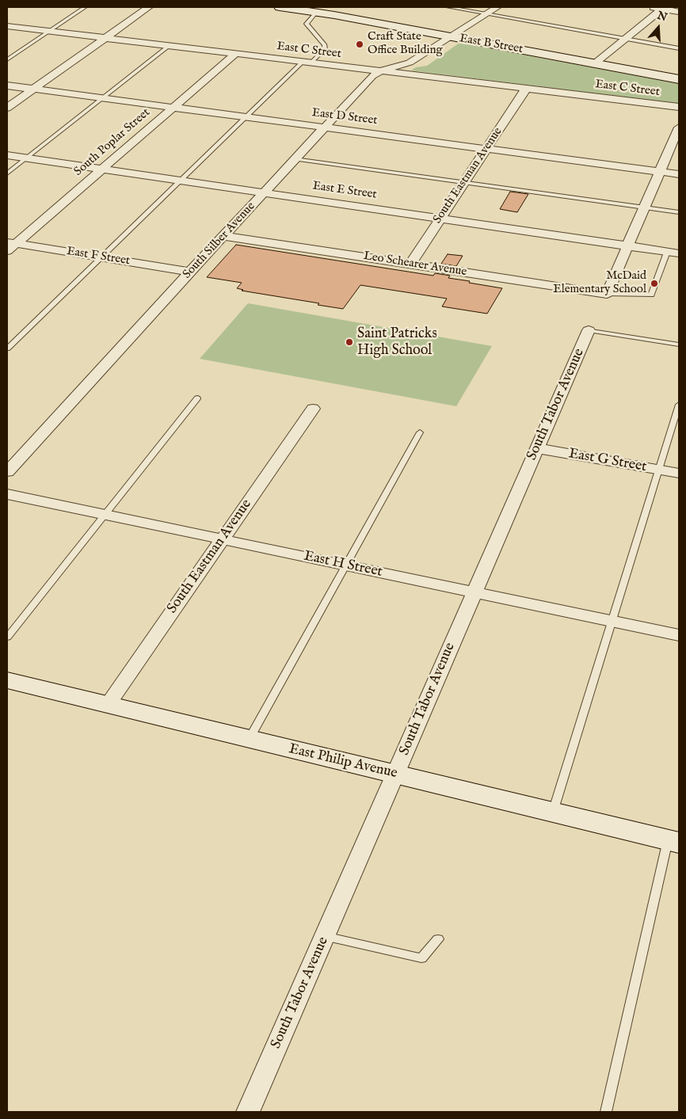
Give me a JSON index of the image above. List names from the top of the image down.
{
  "streets": {
    "street": [
      "East B Street",
      "East C Street",
      "East D Street",
      "South Poplar Street",
      "South Eastman Avenue",
      "East E Street",
      "South Silber Avenue",
      "East F Street",
      "Leo Schearer Avenue",
      "South Tabor Avenue",
      "East G Street",
      "East H Street",
      "East Philip Avenue"
    ]
  },
  "crossings": [
    ["East B Street", "South Silber Avenue"],
    ["East C Street", "South Poplar Street"],
    ["East C Street", "South Eastman Avenue"],
    ["East C Street", "South Silber Avenue"],
    ["East D Street", "South Poplar Street"],
    ["East D Street", "South Eastman Avenue"],
    ["East D Street", "South Silber Avenue"],
    ["South Poplar Street", "East E Street"],
    ["South Poplar Street", "East F Street"],
    ["South Eastman Avenue", "East E Street"],
    ["South Eastman Avenue", "Leo Schearer Avenue"],
    ["South Eastman Avenue", "East H Street"],
    ["South Eastman Avenue", "East Philip Avenue"],
    ["East E Street", "South Silber Avenue"],
    ["South Silber Avenue", "East F Street"],
    ["South Silber Avenue", "Leo Schearer Avenue"],
    ["South Tabor Avenue", "East G Street"],
    ["South Tabor Avenue", "East H Street"],
    ["South Tabor Avenue", "East Philip Avenue"]
  ],
  "places": ["Craft State Office Building", "McDaid Elementary School", "Saint Patricks High School"],
  "north": "top"
}
